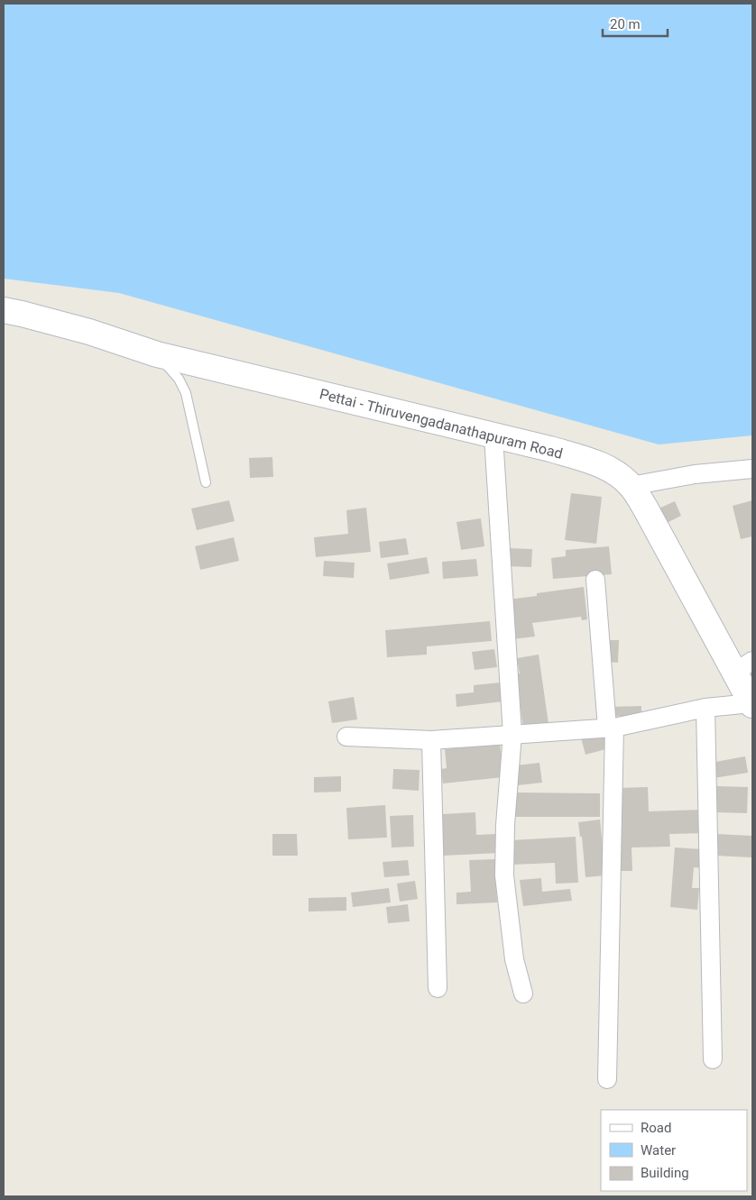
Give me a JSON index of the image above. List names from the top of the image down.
{
  "streets": {
    "main road": ["Pettai - Thiruvengadanathapuram Road"]
  },
  "legend": ["Road", "Water", "Building"],
  "scale_bar": "20 m"
}
